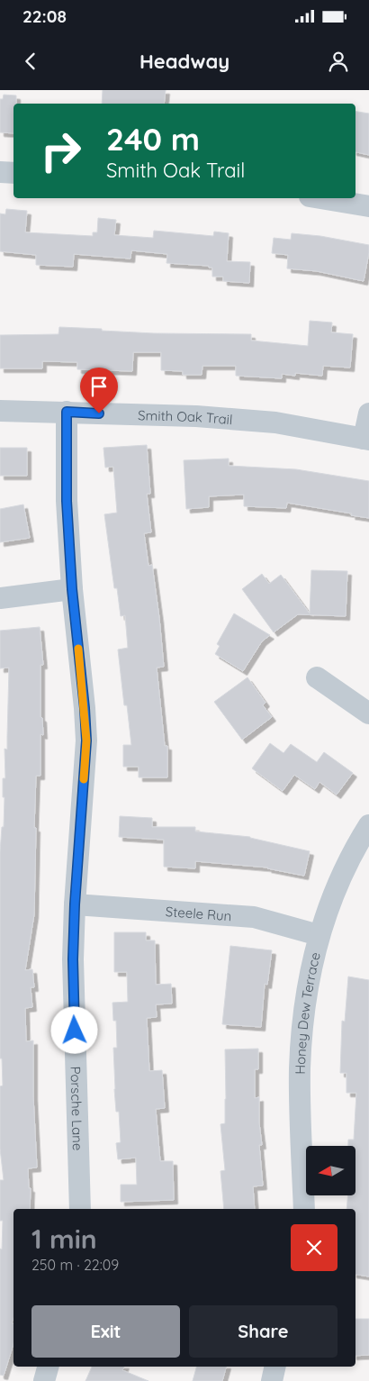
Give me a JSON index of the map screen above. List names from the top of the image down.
{
  "streets": {
    "street": [
      "Smith Oak Trail",
      "Steele Run",
      "Honey Dew Terrace",
      "Porsche Lane"
    ]
  },
  "crossings": [
    ["Smith Oak Trail", "Porsche Lane"],
    ["Steele Run", "Honey Dew Terrace"],
    ["Steele Run", "Porsche Lane"]
  ],
  "north": "left",
  "page": {
    "status": "22:08",
    "header": "Headway",
    "turn": ["240 m", "Smith Oak Trail"],
    "heading": ["1 min", "250 m · 22:09"],
    "buttons": ["Exit", "Share"]
  }
}
